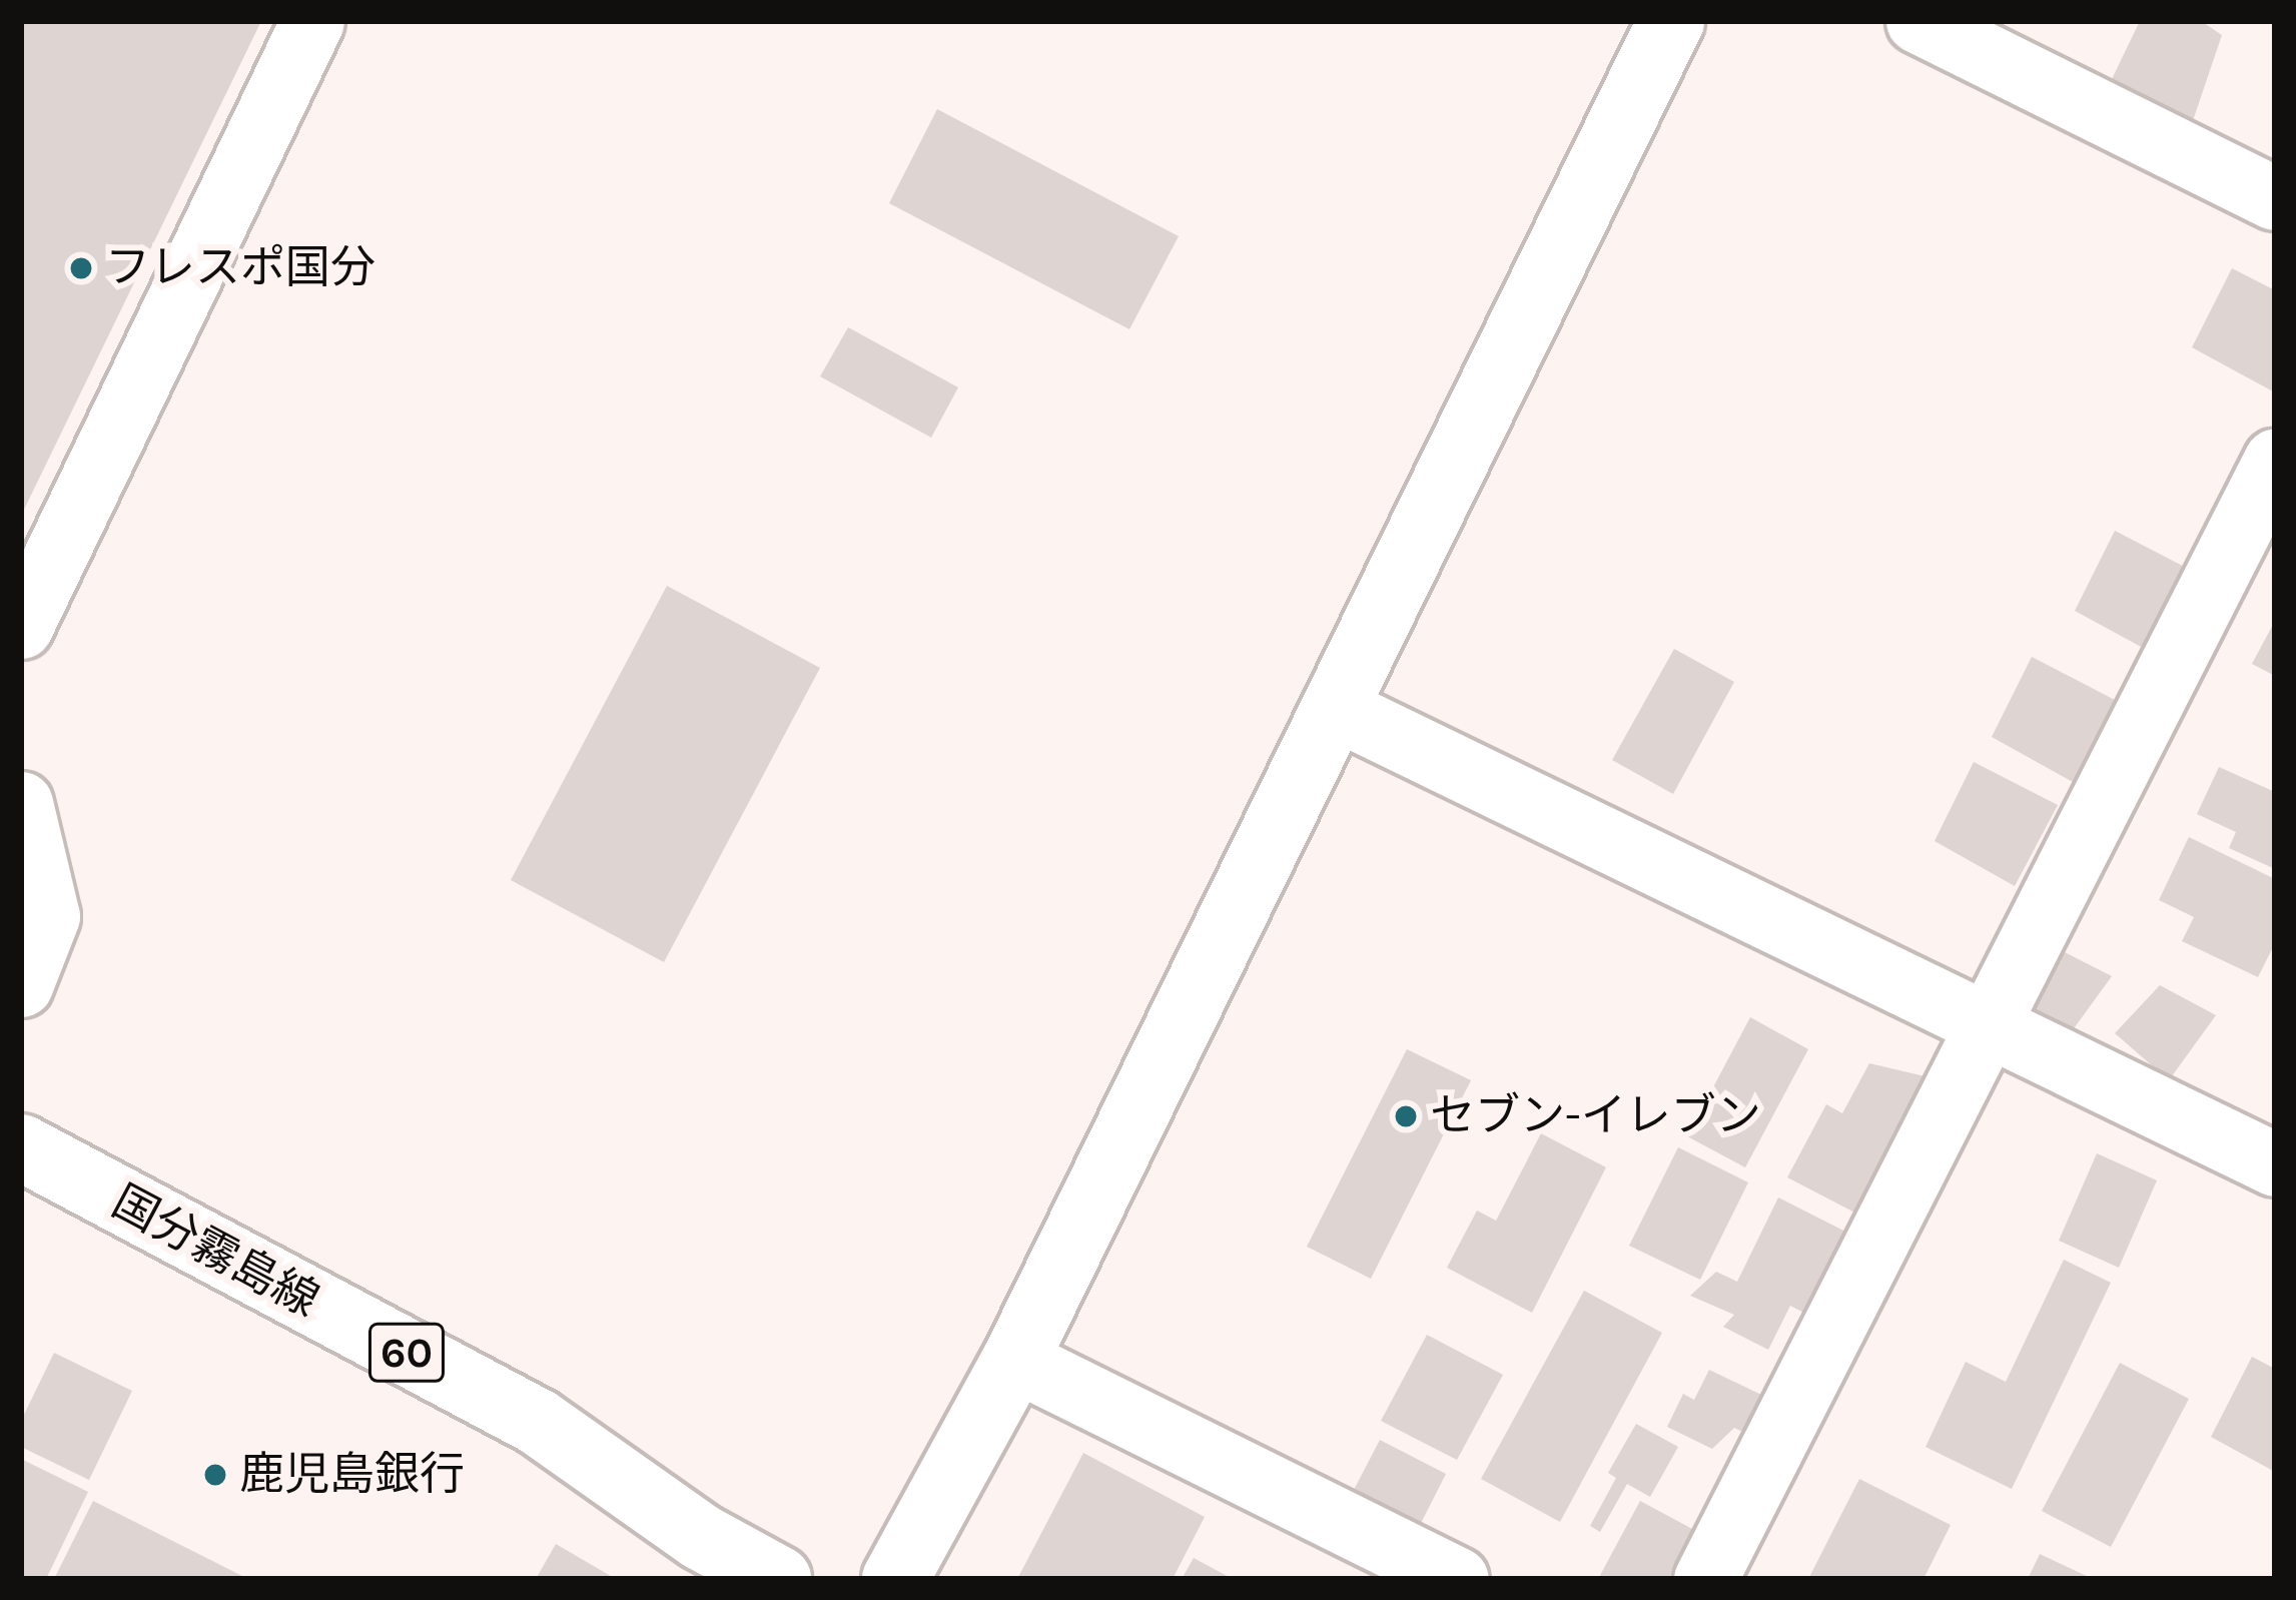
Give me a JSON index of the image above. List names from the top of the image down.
{
  "streets": {
    "street": ["国分霧島線", "60"]
  },
  "places": ["フレスポ国分", "セブン-イレブン", "鹿児島銀行"]
}
